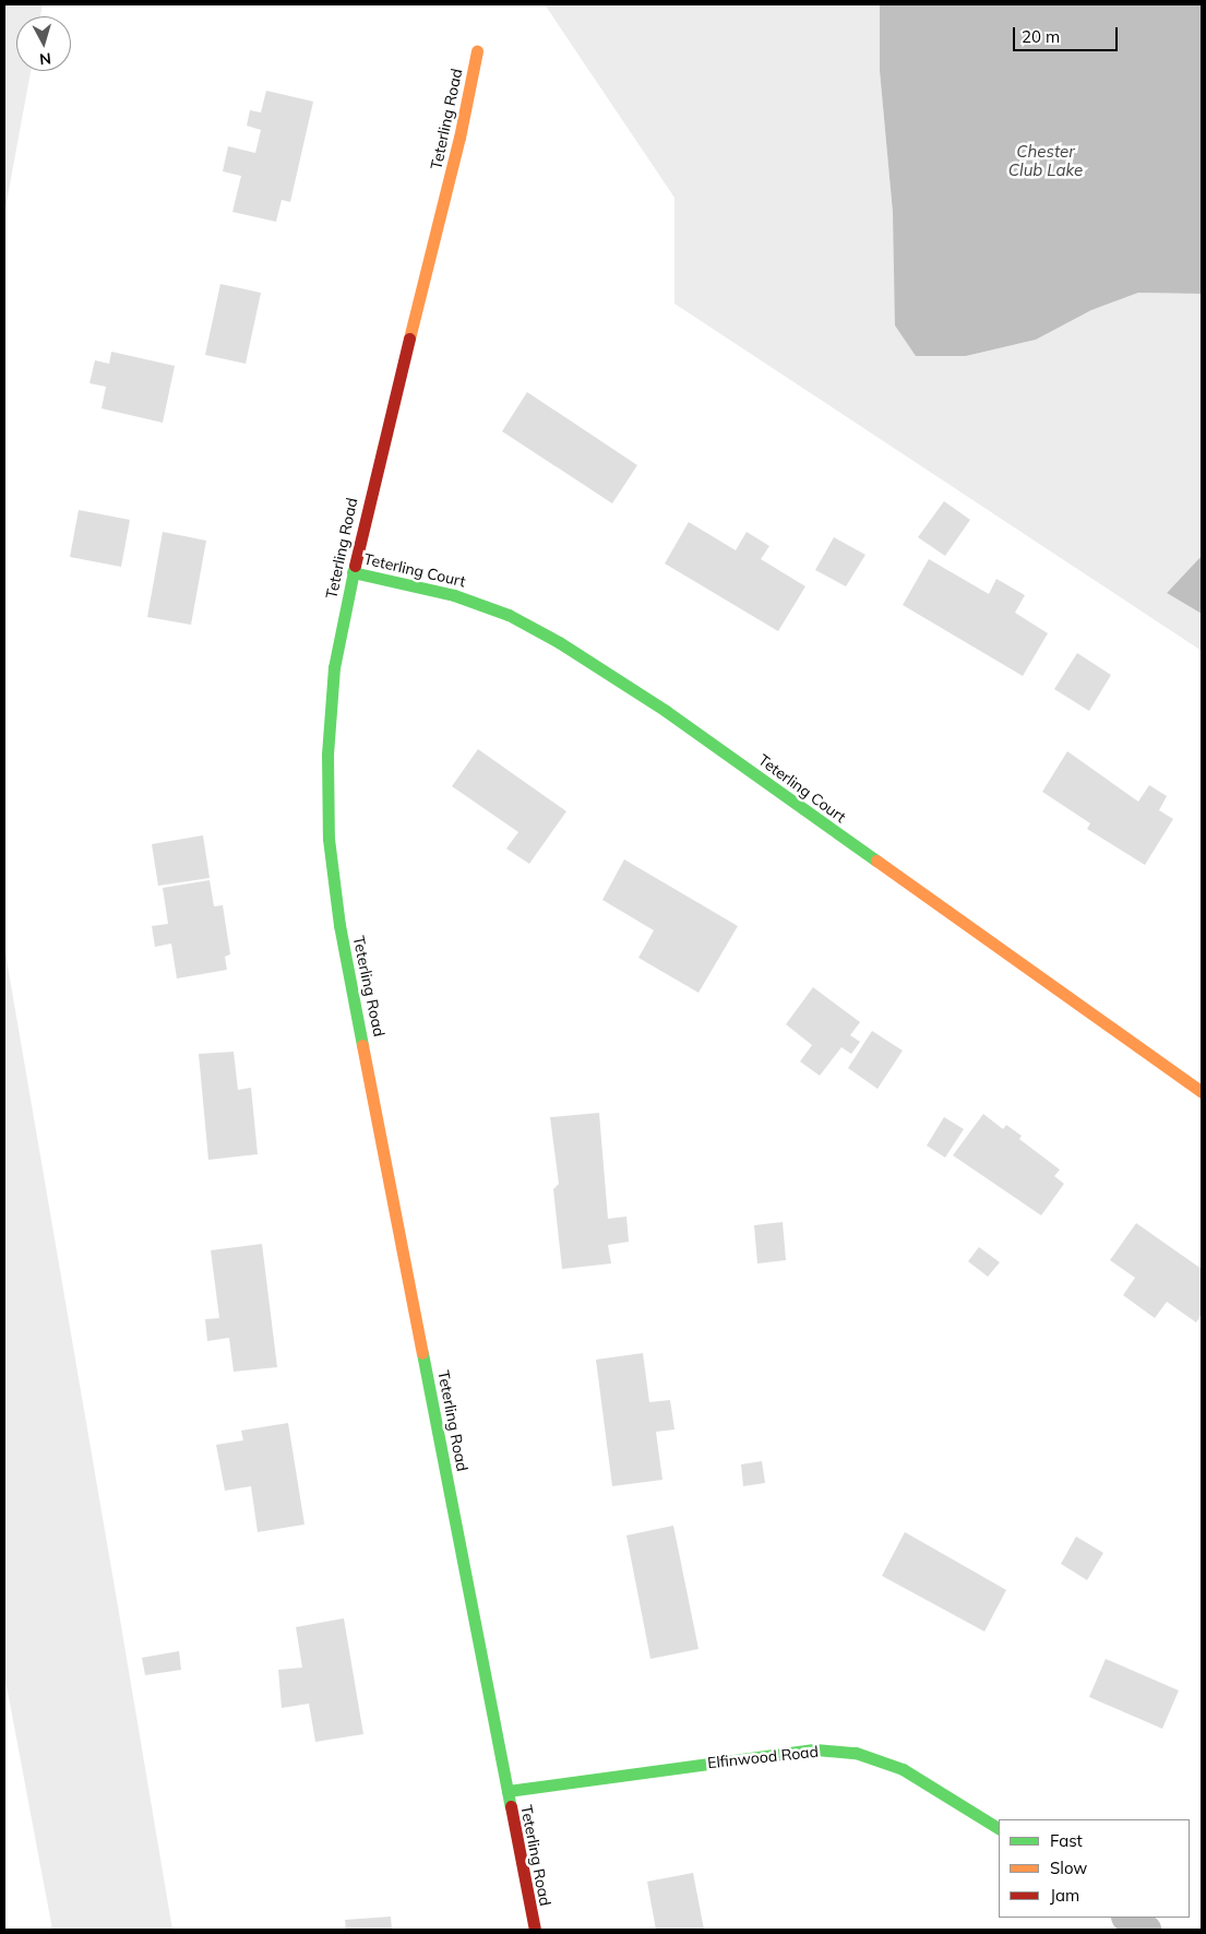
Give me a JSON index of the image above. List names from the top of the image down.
{
  "streets": {
    "street": ["Teterling Road", "Teterling Court", "Elfinwood Road"]
  },
  "crossings": [
    ["Teterling Road", "Teterling Court"],
    ["Teterling Road", "Elfinwood Road"]
  ],
  "water": ["Chester Club Lake"],
  "legend": ["Fast", "Slow", "Jam"],
  "scale_bar": "20 m",
  "north": "bottom"
}
